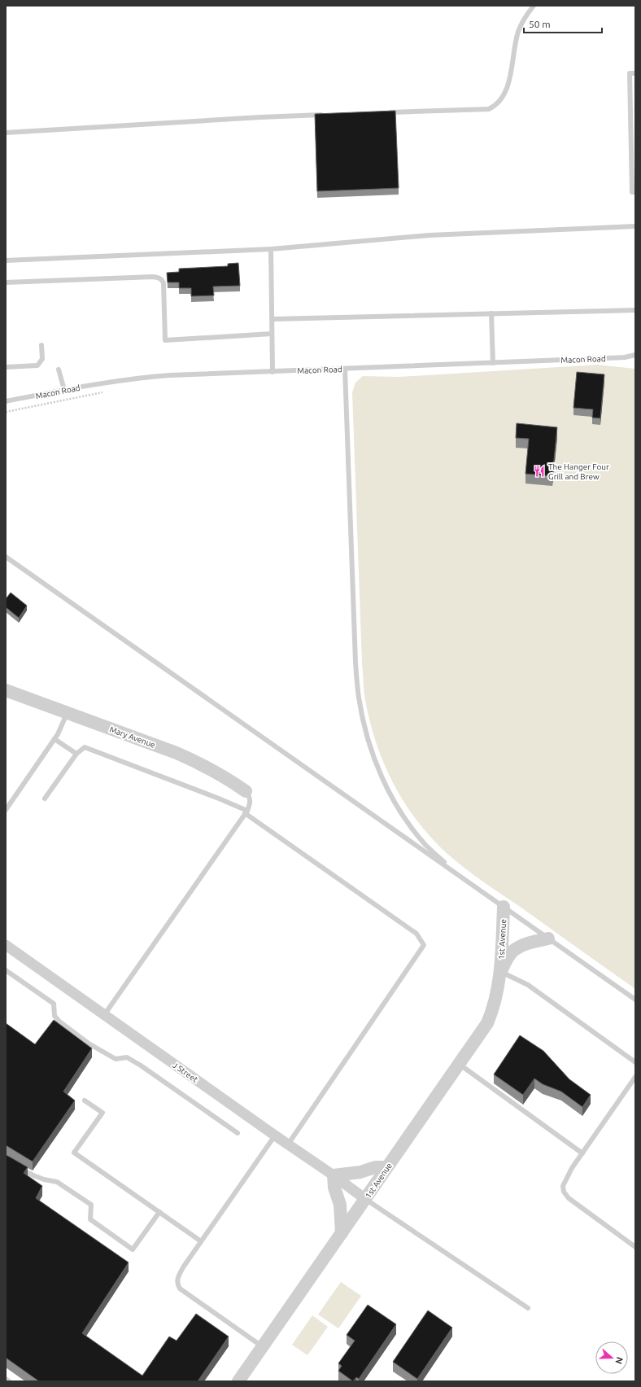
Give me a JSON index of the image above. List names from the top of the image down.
{
  "streets": {
    "street": ["Mary Avenue", "1st Avenue", "J Street"],
    "lane": ["Macon Road"]
  },
  "crossings": [
    ["1st Avenue", "J Street"]
  ],
  "places": {
    "restaurant": ["The Hanger Four Grill and Brew"]
  },
  "scale_bar": "50 m",
  "north": "right"
}
